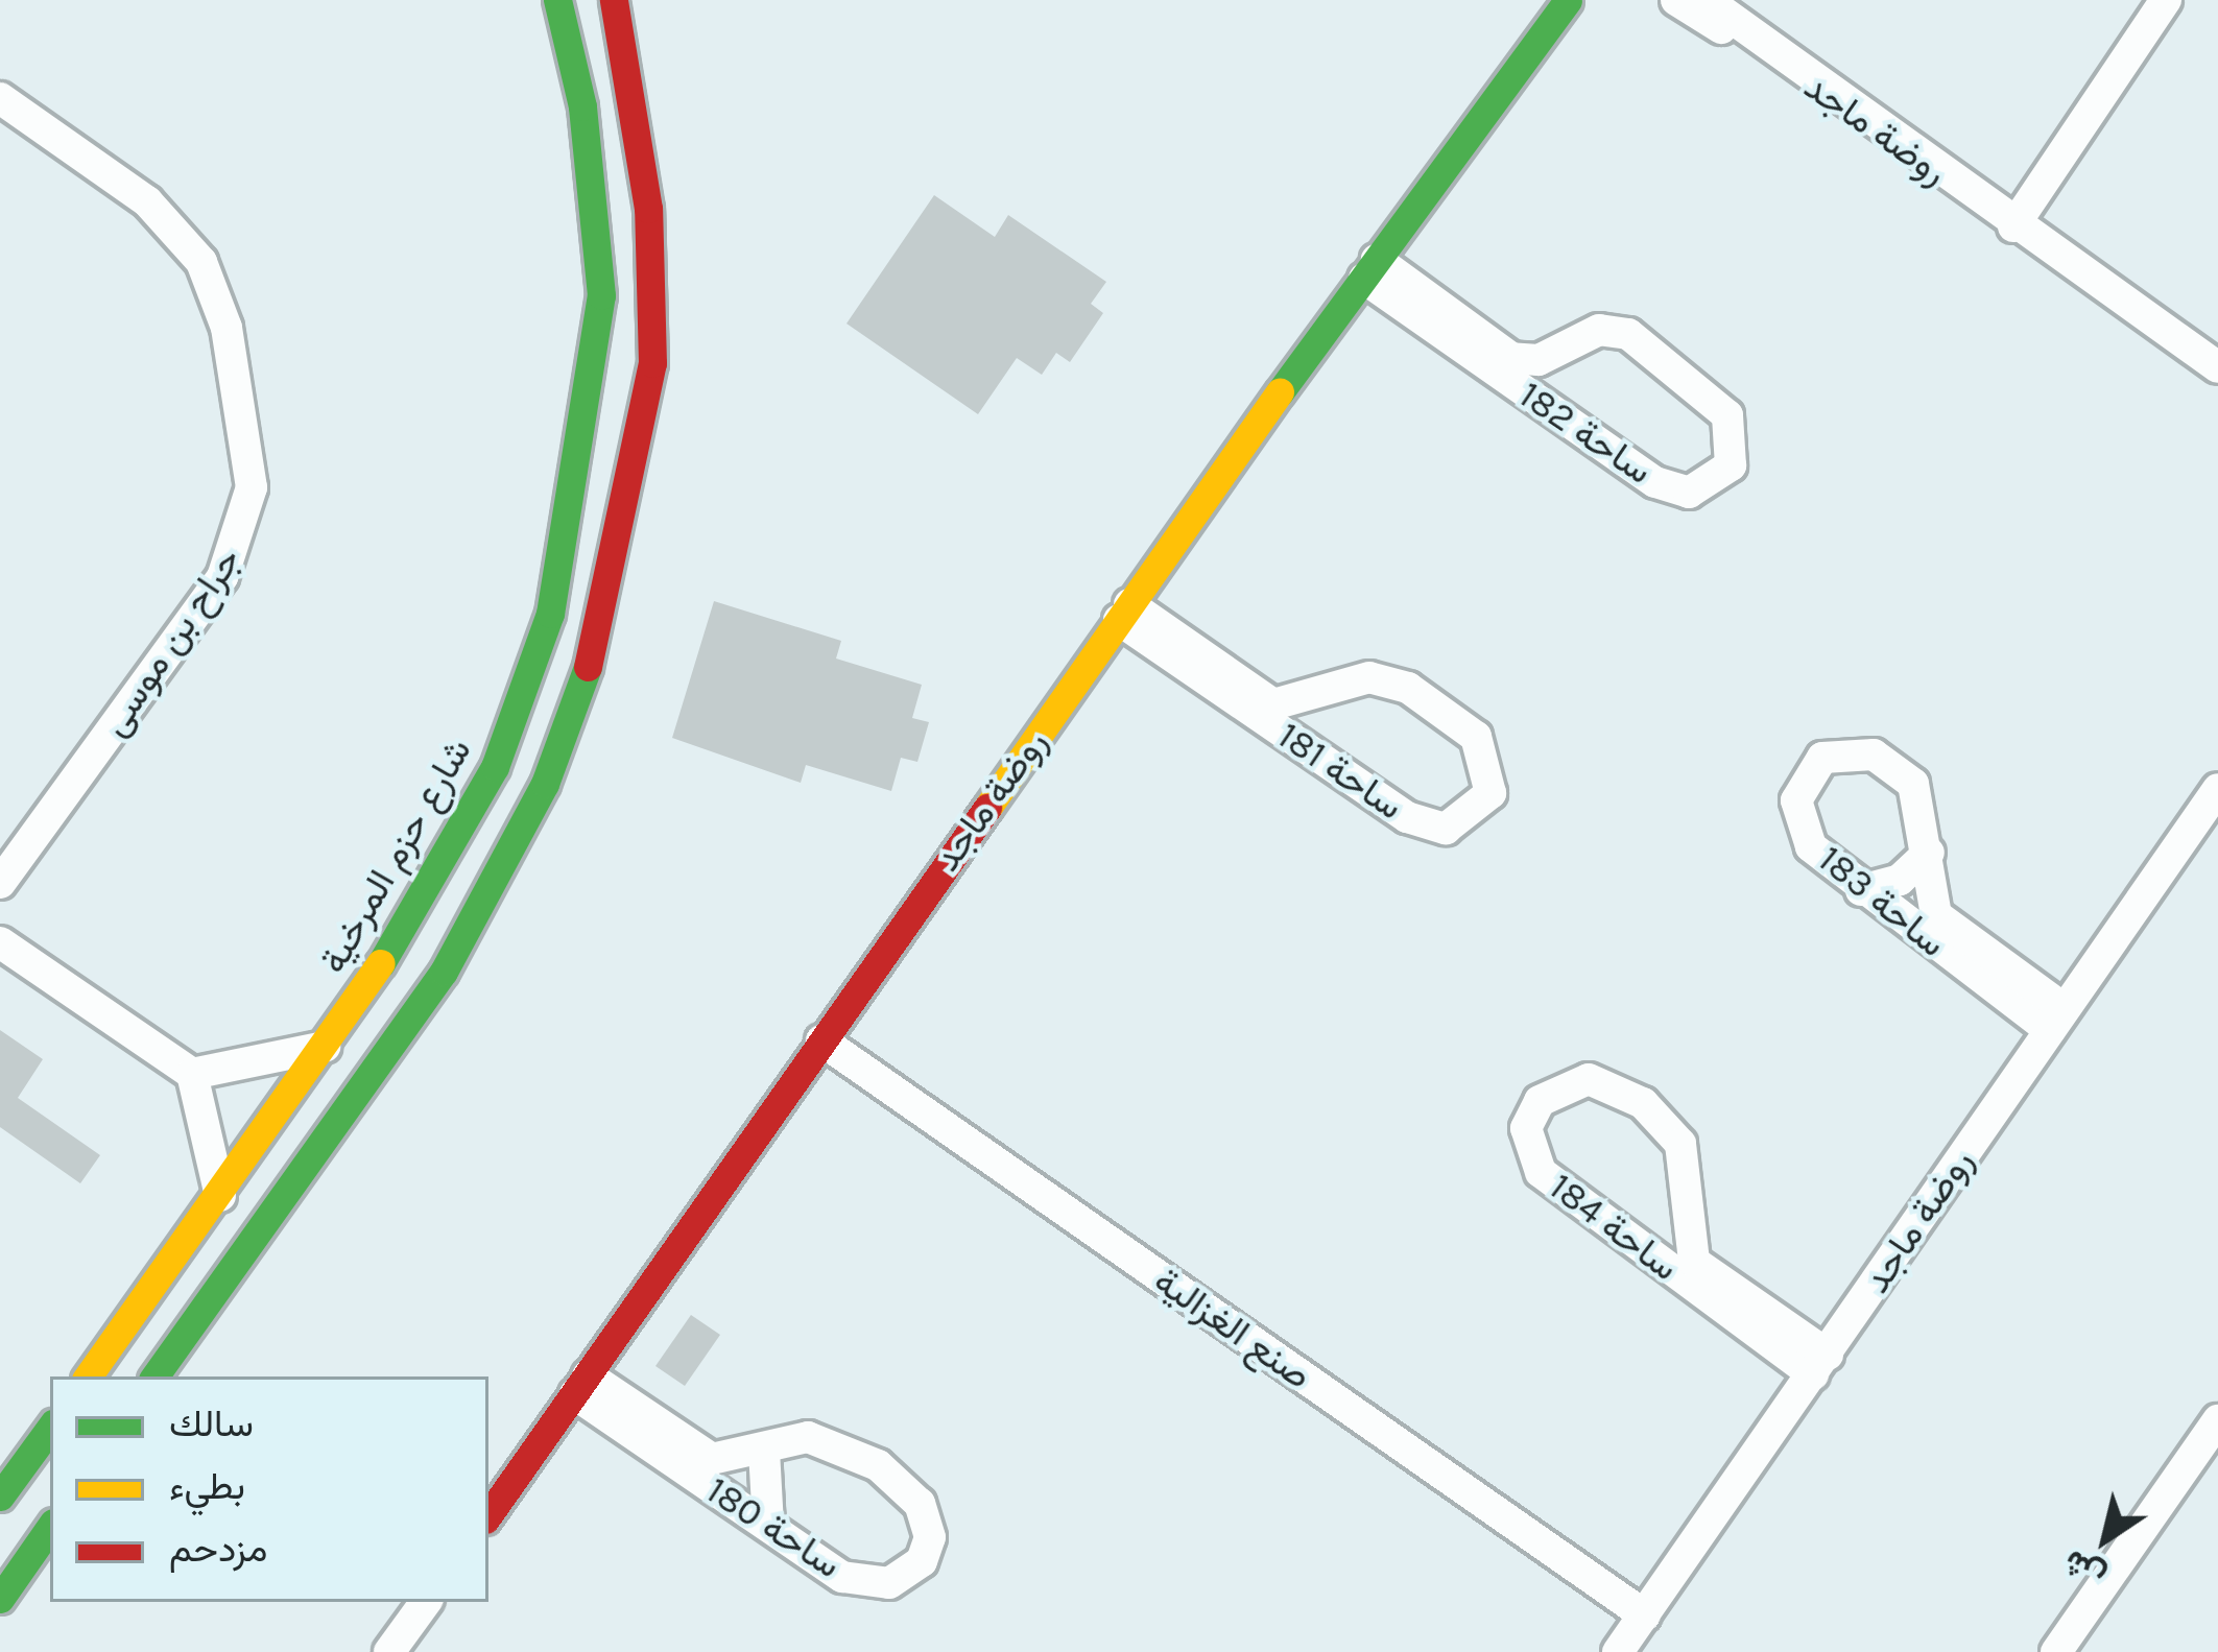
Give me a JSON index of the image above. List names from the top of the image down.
{
  "streets": {
    "street": [
      "روضة ماجد",
      "ساحة 182",
      "جراح بن موسى",
      "ساحة 181",
      "شارع حزم المرخية",
      "ساحة 183",
      "ساحة 184",
      "صنع الغزالية",
      "ساحة 180"
    ]
  },
  "crossings": [
    ["روضة ماجد", "ساحة 182"],
    ["روضة ماجد", "ساحة 181"],
    ["روضة ماجد", "ساحة 183"],
    ["روضة ماجد", "ساحة 184"],
    ["روضة ماجد", "صنع الغزالية"],
    ["روضة ماجد", "ساحة 180"]
  ],
  "legend": ["سالك", "بطيء", "مزدحم"],
  "north": "bottom left"
}
